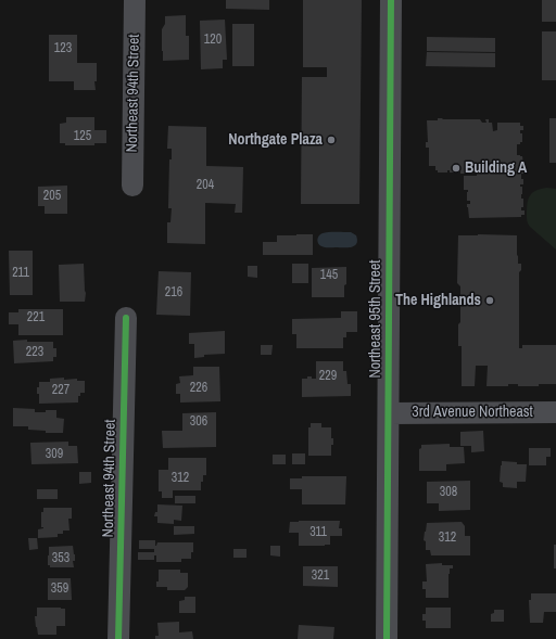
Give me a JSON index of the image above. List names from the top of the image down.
{
  "streets": {
    "street": ["Northeast 94th Street", "Northeast 95th Street", "3rd Avenue Northeast"]
  },
  "crossings": [
    ["Northeast 95th Street", "3rd Avenue Northeast"]
  ],
  "places": ["Northgate Plaza", "Building A", "The Highlands"],
  "house_numbers": [
    "120",
    "123",
    "125",
    "204",
    "205",
    "211",
    "145",
    "216",
    "221",
    "223",
    "229",
    "226",
    "227",
    "306",
    "309",
    "312",
    "308",
    "311",
    "312",
    "353",
    "321",
    "359"
  ]
}
